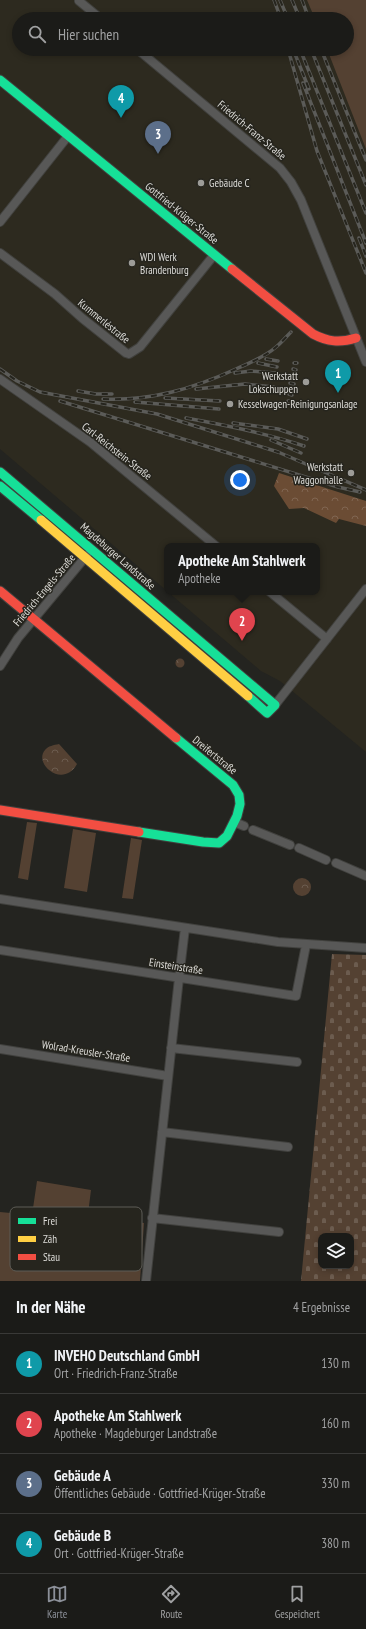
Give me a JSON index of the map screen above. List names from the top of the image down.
{
  "streets": {
    "street": [
      "Friedrich-Franz-Straße",
      "Gottfried-Krüger-Straße",
      "Kummerléstraße",
      "Carl-Reichstein-Straße",
      "Magdeburger Landstraße",
      "Friedrich-Engels-Straße",
      "Dreifertstraße",
      "Einsteinstraße",
      "Wolrad-Kreusler-Straße"
    ]
  },
  "crossings": [
    ["Friedrich-Franz-Straße", "Gottfried-Krüger-Straße"],
    ["Gottfried-Krüger-Straße", "Kummerléstraße"],
    ["Magdeburger Landstraße", "Friedrich-Engels-Straße"],
    ["Friedrich-Engels-Straße", "Dreifertstraße"]
  ],
  "places": [
    "Gebäude C",
    "WDI Werk Brandenburg",
    "Werkstatt Lokschuppen",
    "Kesselwagen-Reinigungsanlage",
    "Werkstatt Waggonhalle"
  ],
  "legend": ["Frei", "Zäh", "Stau"],
  "page": {
    "search": "Hier suchen",
    "pins": [
      "4",
      "3",
      "1",
      "2"
    ],
    "popup": ["Apotheke Am Stahlwerk", "Apotheke"],
    "heading": ["In der Nähe", "4 Ergebnisse"],
    "list": [
      {
        "mark": "1",
        "name": "INVEHO Deutschland GmbH",
        "note": "Ort · Friedrich-Franz-Straße",
        "value": "130 m"
      },
      {
        "mark": "2",
        "name": "Apotheke Am Stahlwerk",
        "note": "Apotheke · Magdeburger Landstraße",
        "value": "160 m"
      },
      {
        "mark": "3",
        "name": "Gebäude A",
        "note": "Öffentliches Gebäude · Gottfried-Krüger-Straße",
        "value": "330 m"
      },
      {
        "mark": "4",
        "name": "Gebäude B",
        "note": "Ort · Gottfried-Krüger-Straße",
        "value": "380 m"
      }
    ],
    "nav": ["Karte", "Route", "Gespeichert"]
  }
}
